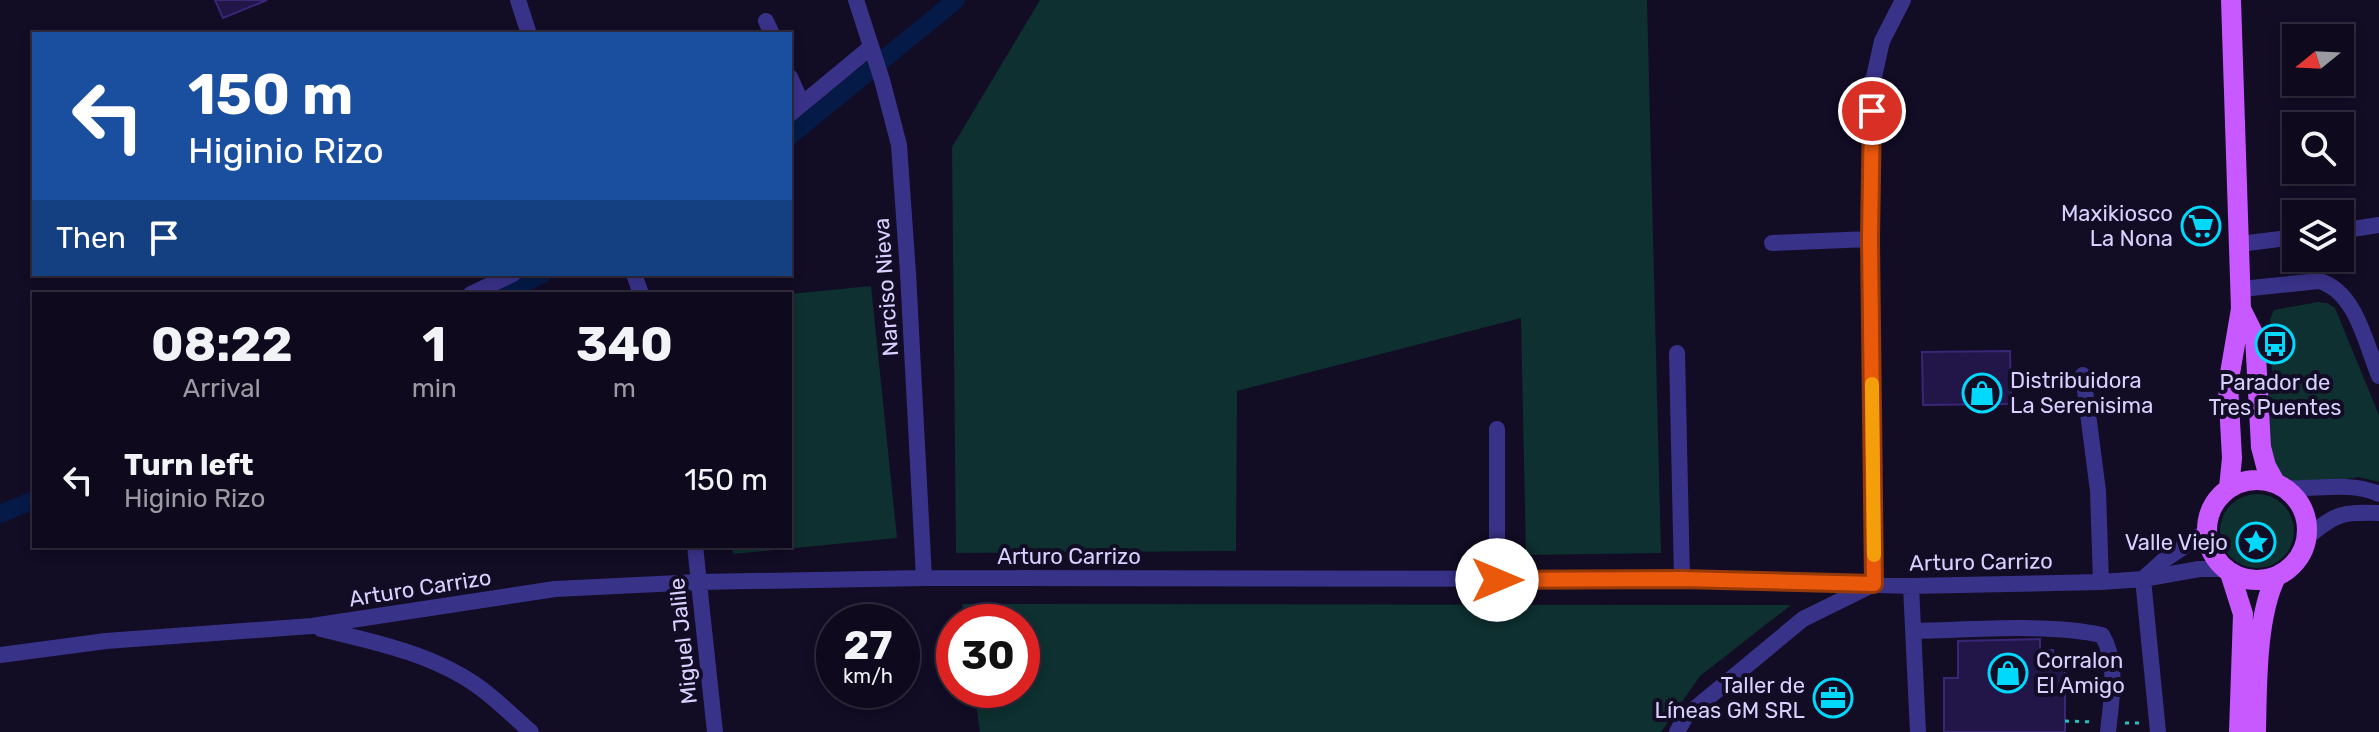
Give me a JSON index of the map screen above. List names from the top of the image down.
{
  "streets": {
    "street": ["Narciso Nieva", "Arturo Carrizo", "Miguel Jalile"]
  },
  "crossings": [
    ["Narciso Nieva", "Arturo Carrizo"],
    ["Arturo Carrizo", "Miguel Jalile"]
  ],
  "places": {
    "supermarket": ["Maxikiosco La Nona"],
    "bus stop": ["Parador de Tres Puentes"],
    "shop": ["Distribuidora La Serenisima", "Corralon El Amigo"],
    "place": ["Valle Viejo"],
    "office": ["Taller de Líneas GM SRL"]
  },
  "north": "left",
  "page": {
    "turn": ["150 m", "Higinio Rizo"],
    "then": "Then",
    "eta": [
      "08:22",
      "Arrival",
      "1",
      "min",
      "340",
      "m"
    ],
    "list": [
      {
        "name": "Turn left",
        "note": "Higinio Rizo",
        "value": "150 m"
      }
    ],
    "speed": "27 km/h",
    "limit": "30"
  }
}
